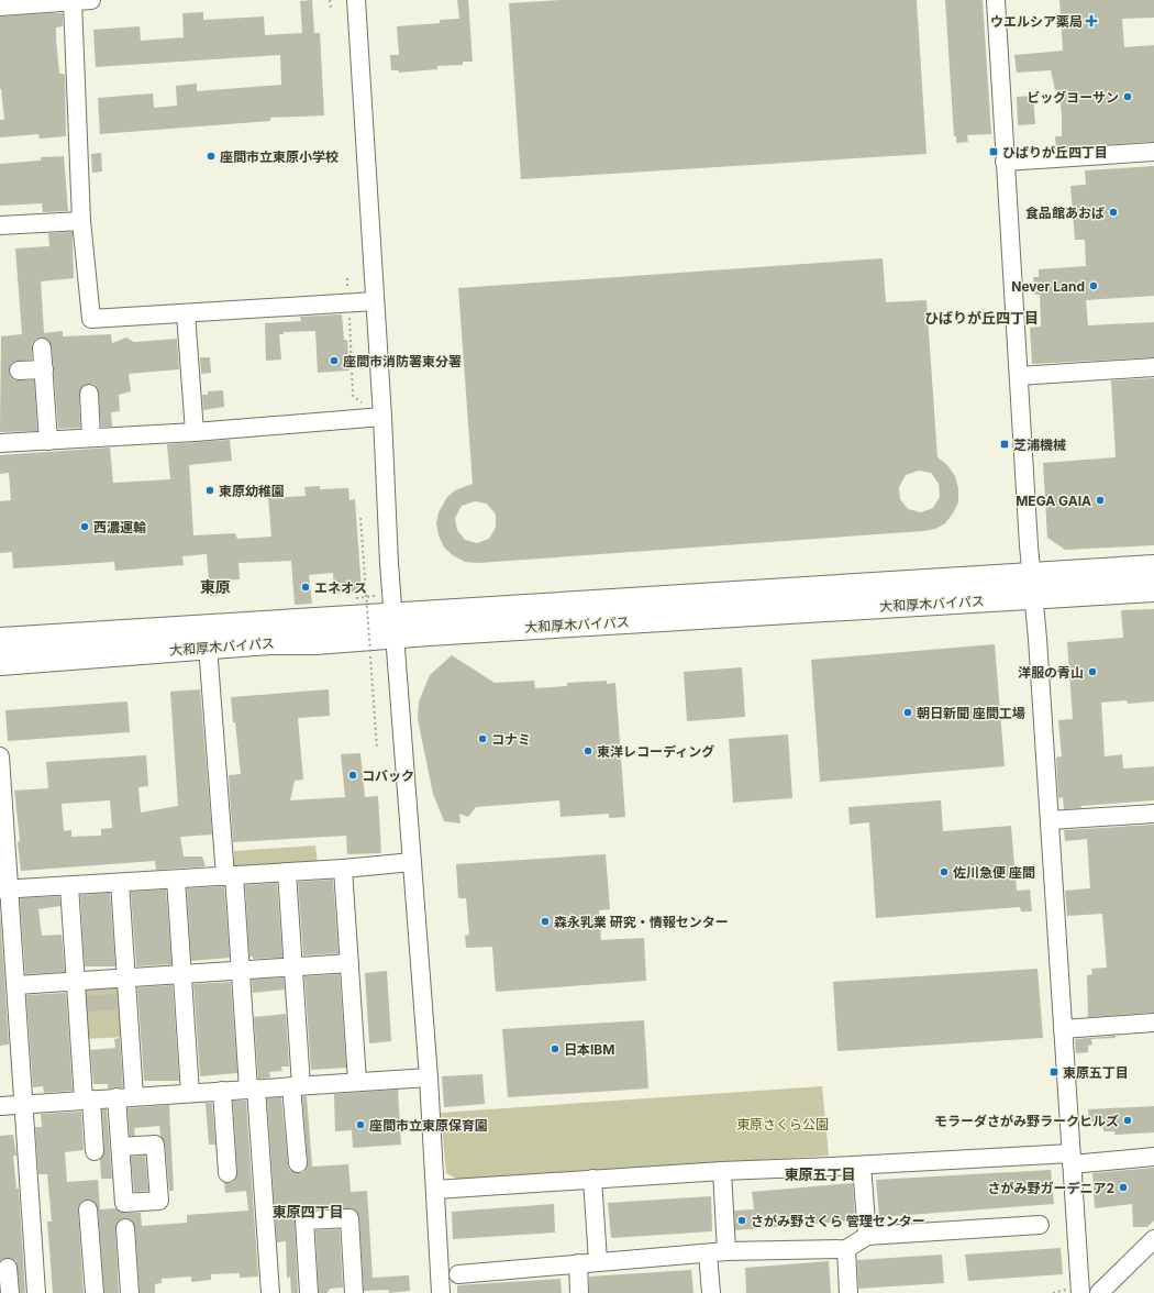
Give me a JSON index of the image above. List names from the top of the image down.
{
  "streets": {
    "highway": ["大和厚木バイパス"]
  },
  "districts": [
    "ひばりが丘四丁目",
    "東原",
    "東原五丁目",
    "東原四丁目"
  ],
  "parks": ["東原さくら公園"],
  "places": {
    "health": ["ウエルシア薬局"],
    "other": [
      "ビッグヨーサン",
      "座間市立東原小学校",
      "食品館あおば",
      "Never Land",
      "座間市消防署東分署",
      "東原幼稚園",
      "MEGA GAIA",
      "西濃運輸",
      "エネオス",
      "洋服の青山",
      "朝日新聞 座間工場",
      "コナミ",
      "東洋レコーディング",
      "コバック",
      "佐川急便 座間",
      "森永乳業 研究・情報センター",
      "日本IBM",
      "モラーダさがみ野ラークヒルズ",
      "座間市立東原保育園",
      "さがみ野ガーデニア2",
      "さがみ野さくら 管理センター"
    ],
    "transit": ["ひばりが丘四丁目", "芝浦機械", "東原五丁目"]
  }
}
